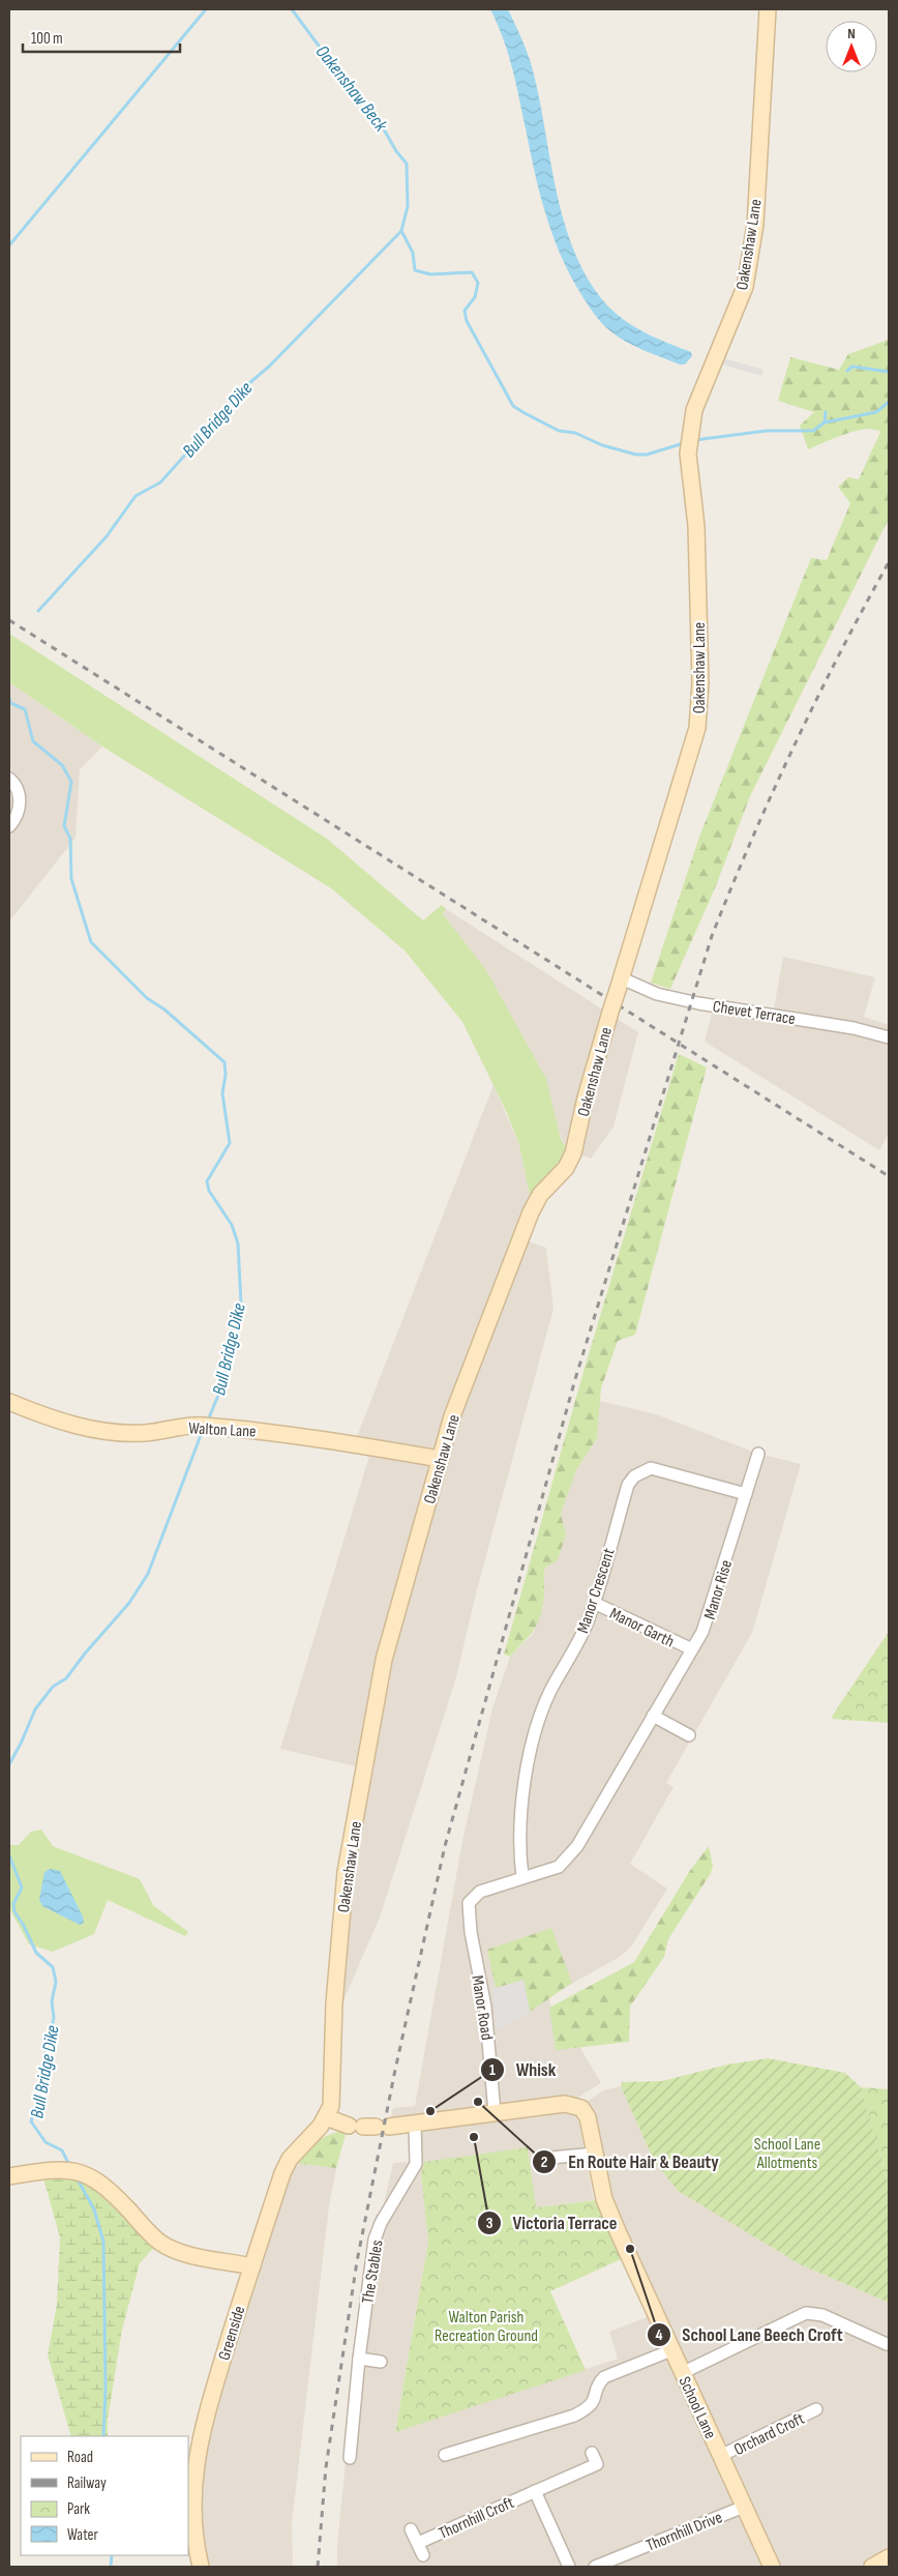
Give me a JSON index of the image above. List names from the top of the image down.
{
  "streets": {
    "street": [
      "Oakenshaw Lane",
      "Chevet Terrace",
      "Walton Lane",
      "Manor Rise",
      "Manor Crescent",
      "Manor Garth",
      "Manor Road",
      "The Stables",
      "Greenside",
      "School Lane",
      "Orchard Croft",
      "Thornhill Croft",
      "Thornhill Drive"
    ]
  },
  "crossings": [
    ["Oakenshaw Lane", "Chevet Terrace"],
    ["Oakenshaw Lane", "Walton Lane"],
    ["Oakenshaw Lane", "Greenside"],
    ["Oakenshaw Lane", "School Lane"],
    ["Manor Rise", "Manor Crescent"],
    ["Manor Rise", "Manor Garth"],
    ["Manor Rise", "Manor Road"],
    ["Manor Crescent", "Manor Garth"],
    ["Manor Road", "School Lane"],
    ["The Stables", "School Lane"],
    ["Greenside", "School Lane"],
    ["School Lane", "Orchard Croft"],
    ["School Lane", "Thornhill Drive"]
  ],
  "water": ["Oakenshaw Beck", "Bull Bridge Dike"],
  "parks": ["School Lane Allotments", "Walton Parish Recreation Ground"],
  "places": [
    "En Route Hair & Beauty",
    "Whisk",
    "Victoria Terrace",
    "School Lane Beech Croft"
  ],
  "legend": [
    "Road",
    "Railway",
    "Park",
    "Water"
  ],
  "scale_bar": "100 m",
  "north": "top"
}
